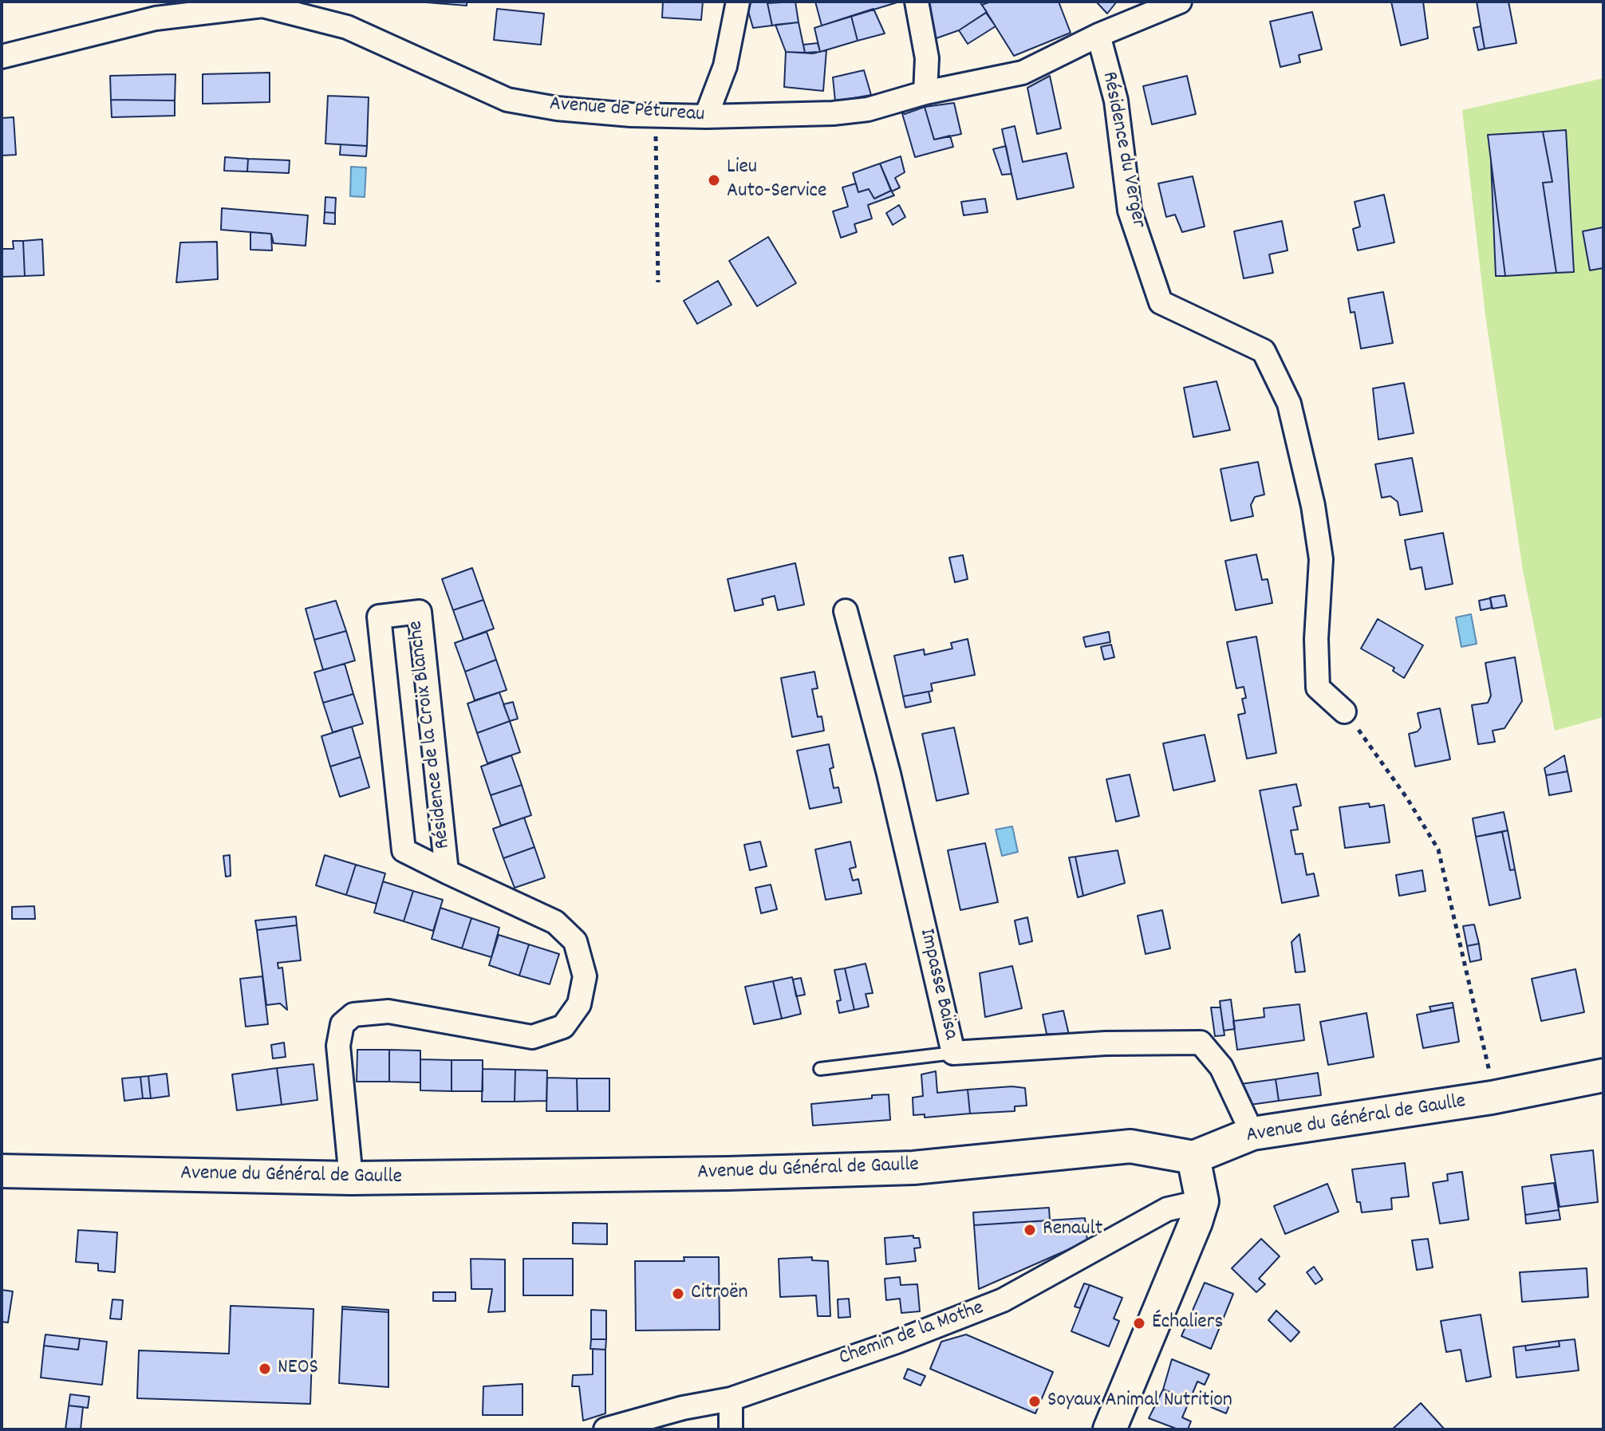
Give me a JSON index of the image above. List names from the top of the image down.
{
  "streets": {
    "main road": ["Avenue du Général de Gaulle"],
    "street": [
      "Avenue de Pétureau",
      "Résidence du Verger",
      "Résidence de la Croix Blanche",
      "Impasse Baïsa",
      "Chemin de la Mothe"
    ]
  },
  "crossings": [
    ["Avenue de Pétureau", "Résidence du Verger"],
    ["Résidence de la Croix Blanche", "Avenue du Général de Gaulle"],
    ["Impasse Baïsa", "Avenue du Général de Gaulle"]
  ],
  "places": [
    "Lieu Auto-Service",
    "Renault",
    "Citroën",
    "Échaliers",
    "NEOS",
    "Soyaux Animal Nutrition"
  ]
}
